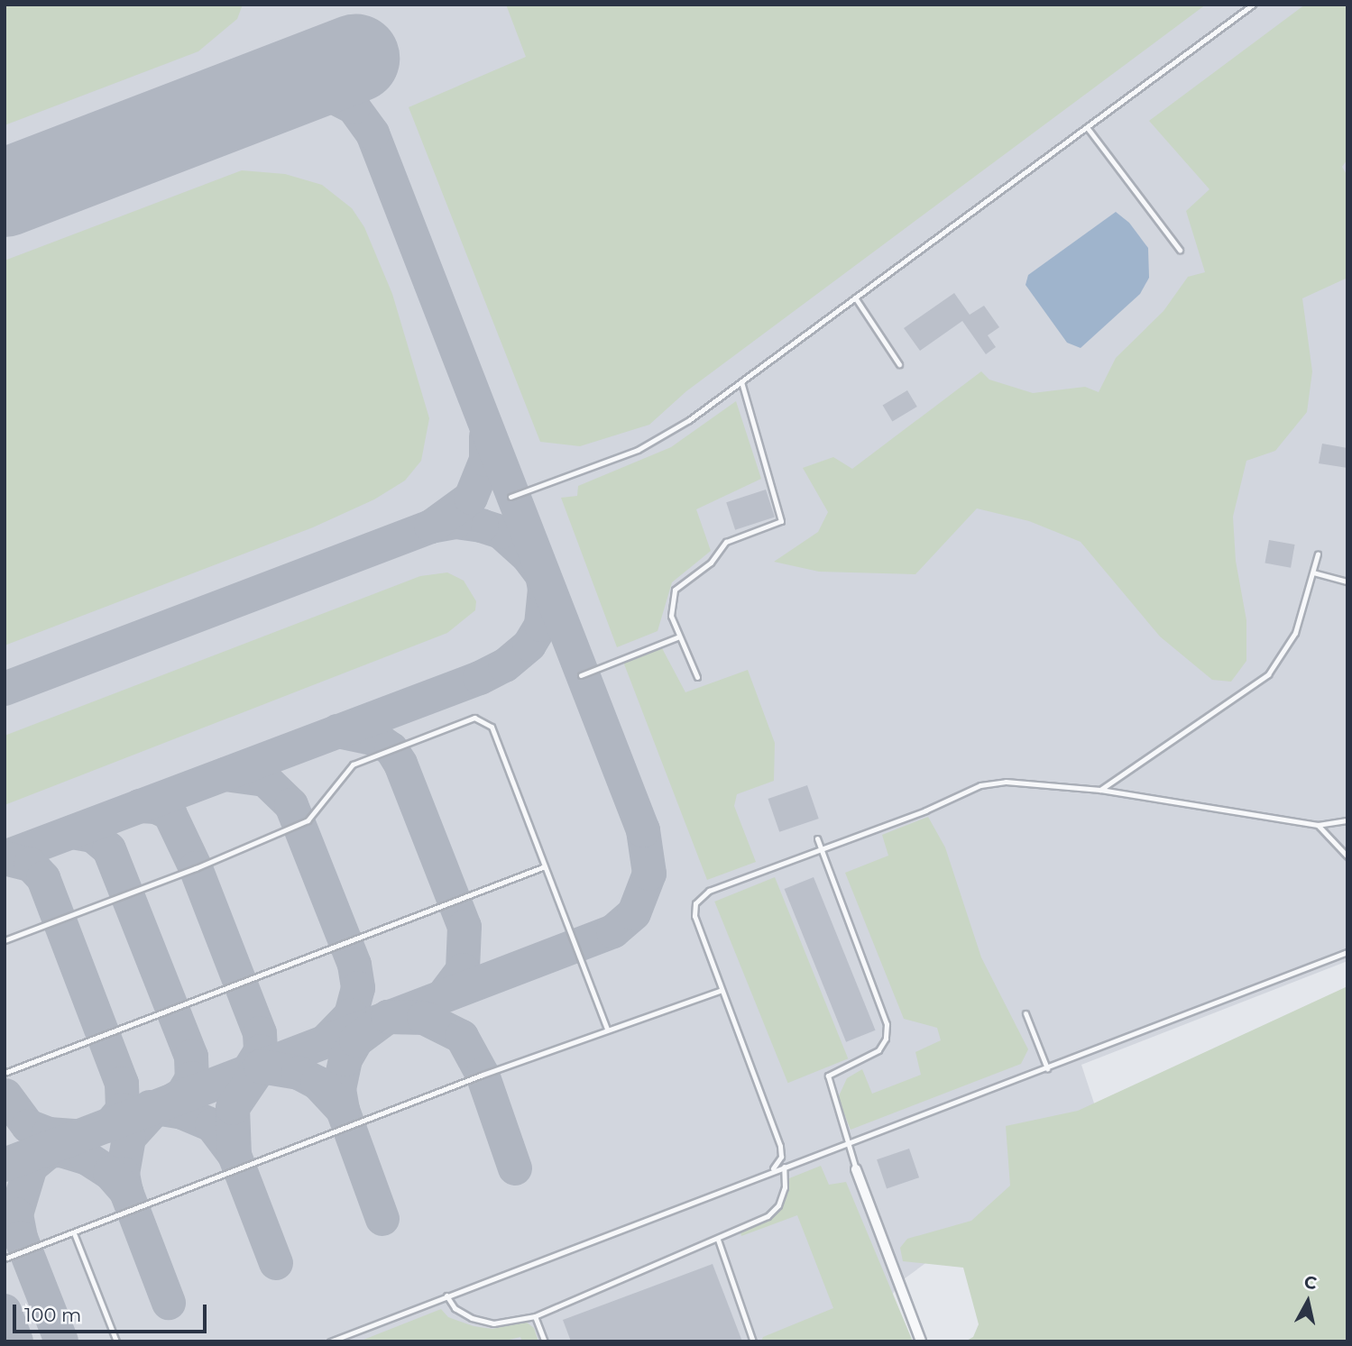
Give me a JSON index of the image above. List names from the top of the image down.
{
  "scale_bar": "100 m",
  "north": "top"
}
